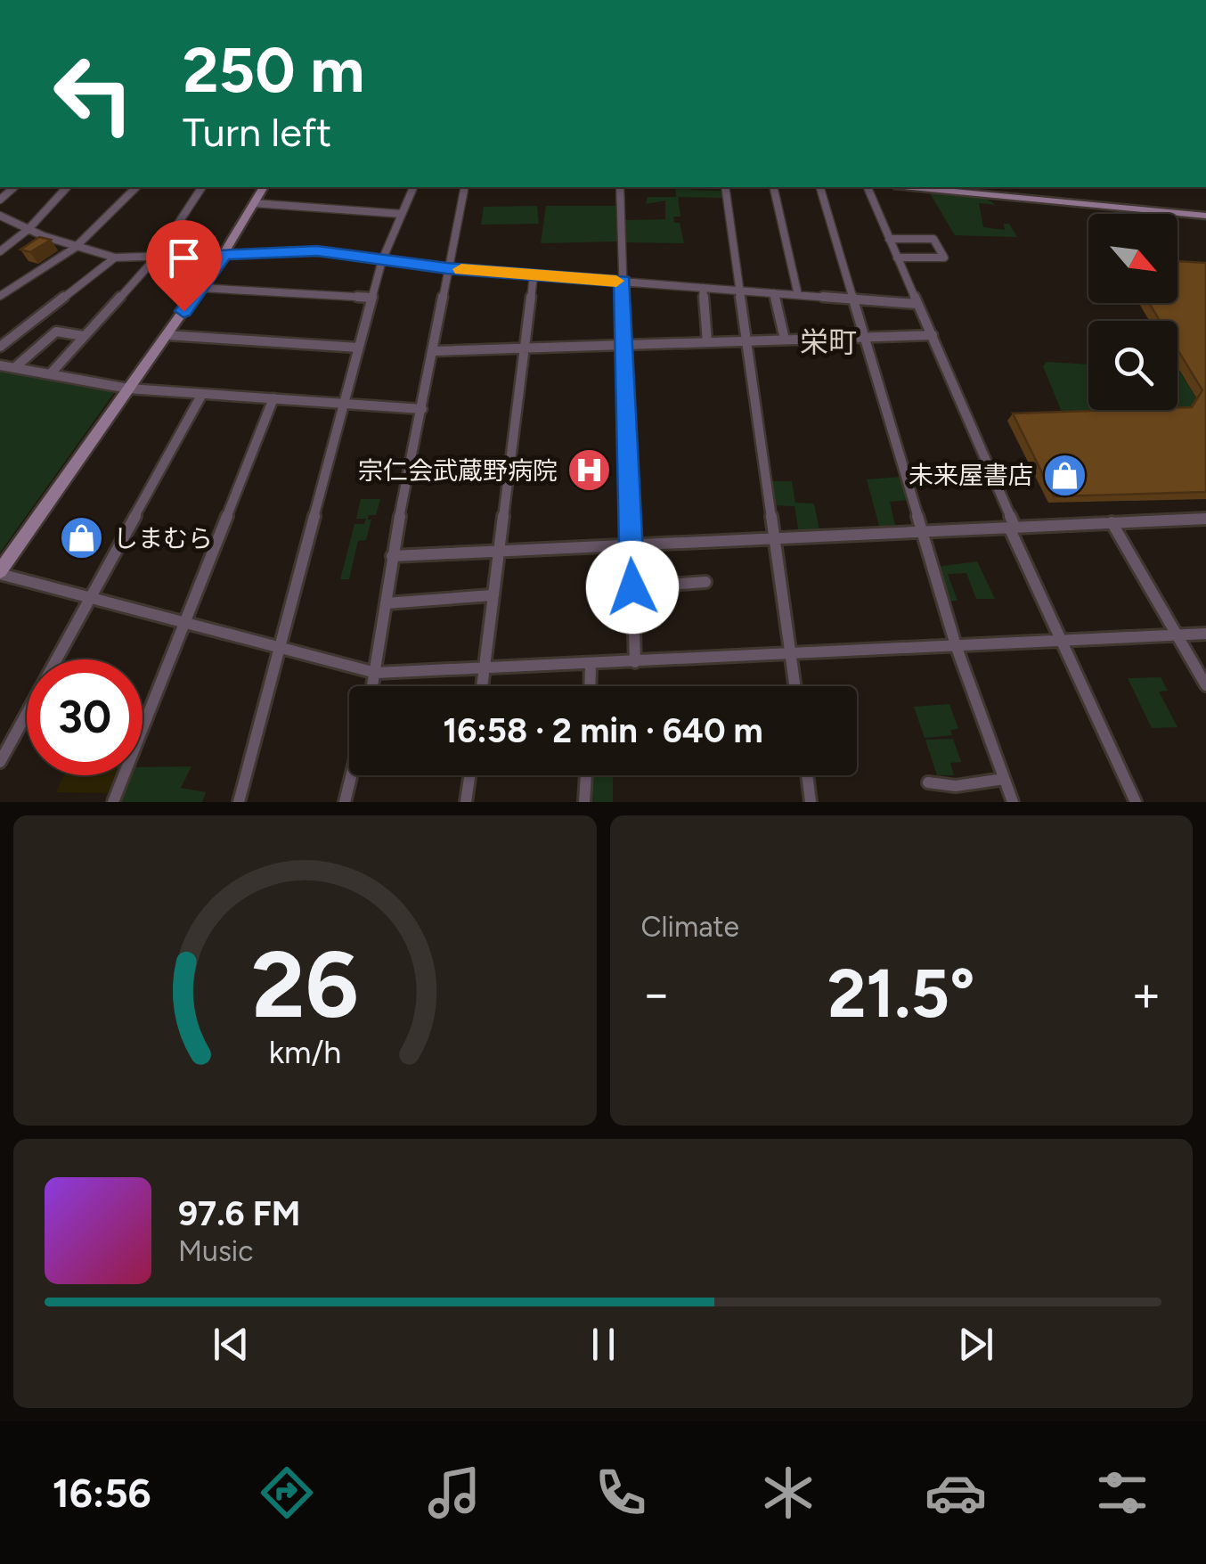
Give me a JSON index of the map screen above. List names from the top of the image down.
{
  "districts": ["栄町"],
  "places": {
    "hospital": ["宗仁会武蔵野病院"],
    "shop": ["未来屋書店", "しまむら"]
  },
  "north": "bottom right",
  "page": {
    "turn": ["250 m", "Turn left"],
    "limit": "30",
    "trip": "16:58 · 2 min · 640 m",
    "tile": "Climate",
    "heat": ["−", "21.5°", "+"],
    "song": ["97.6 FM", "Music"],
    "tabs": "16:56",
    "gauge": ["26", "km/h"]
  }
}
